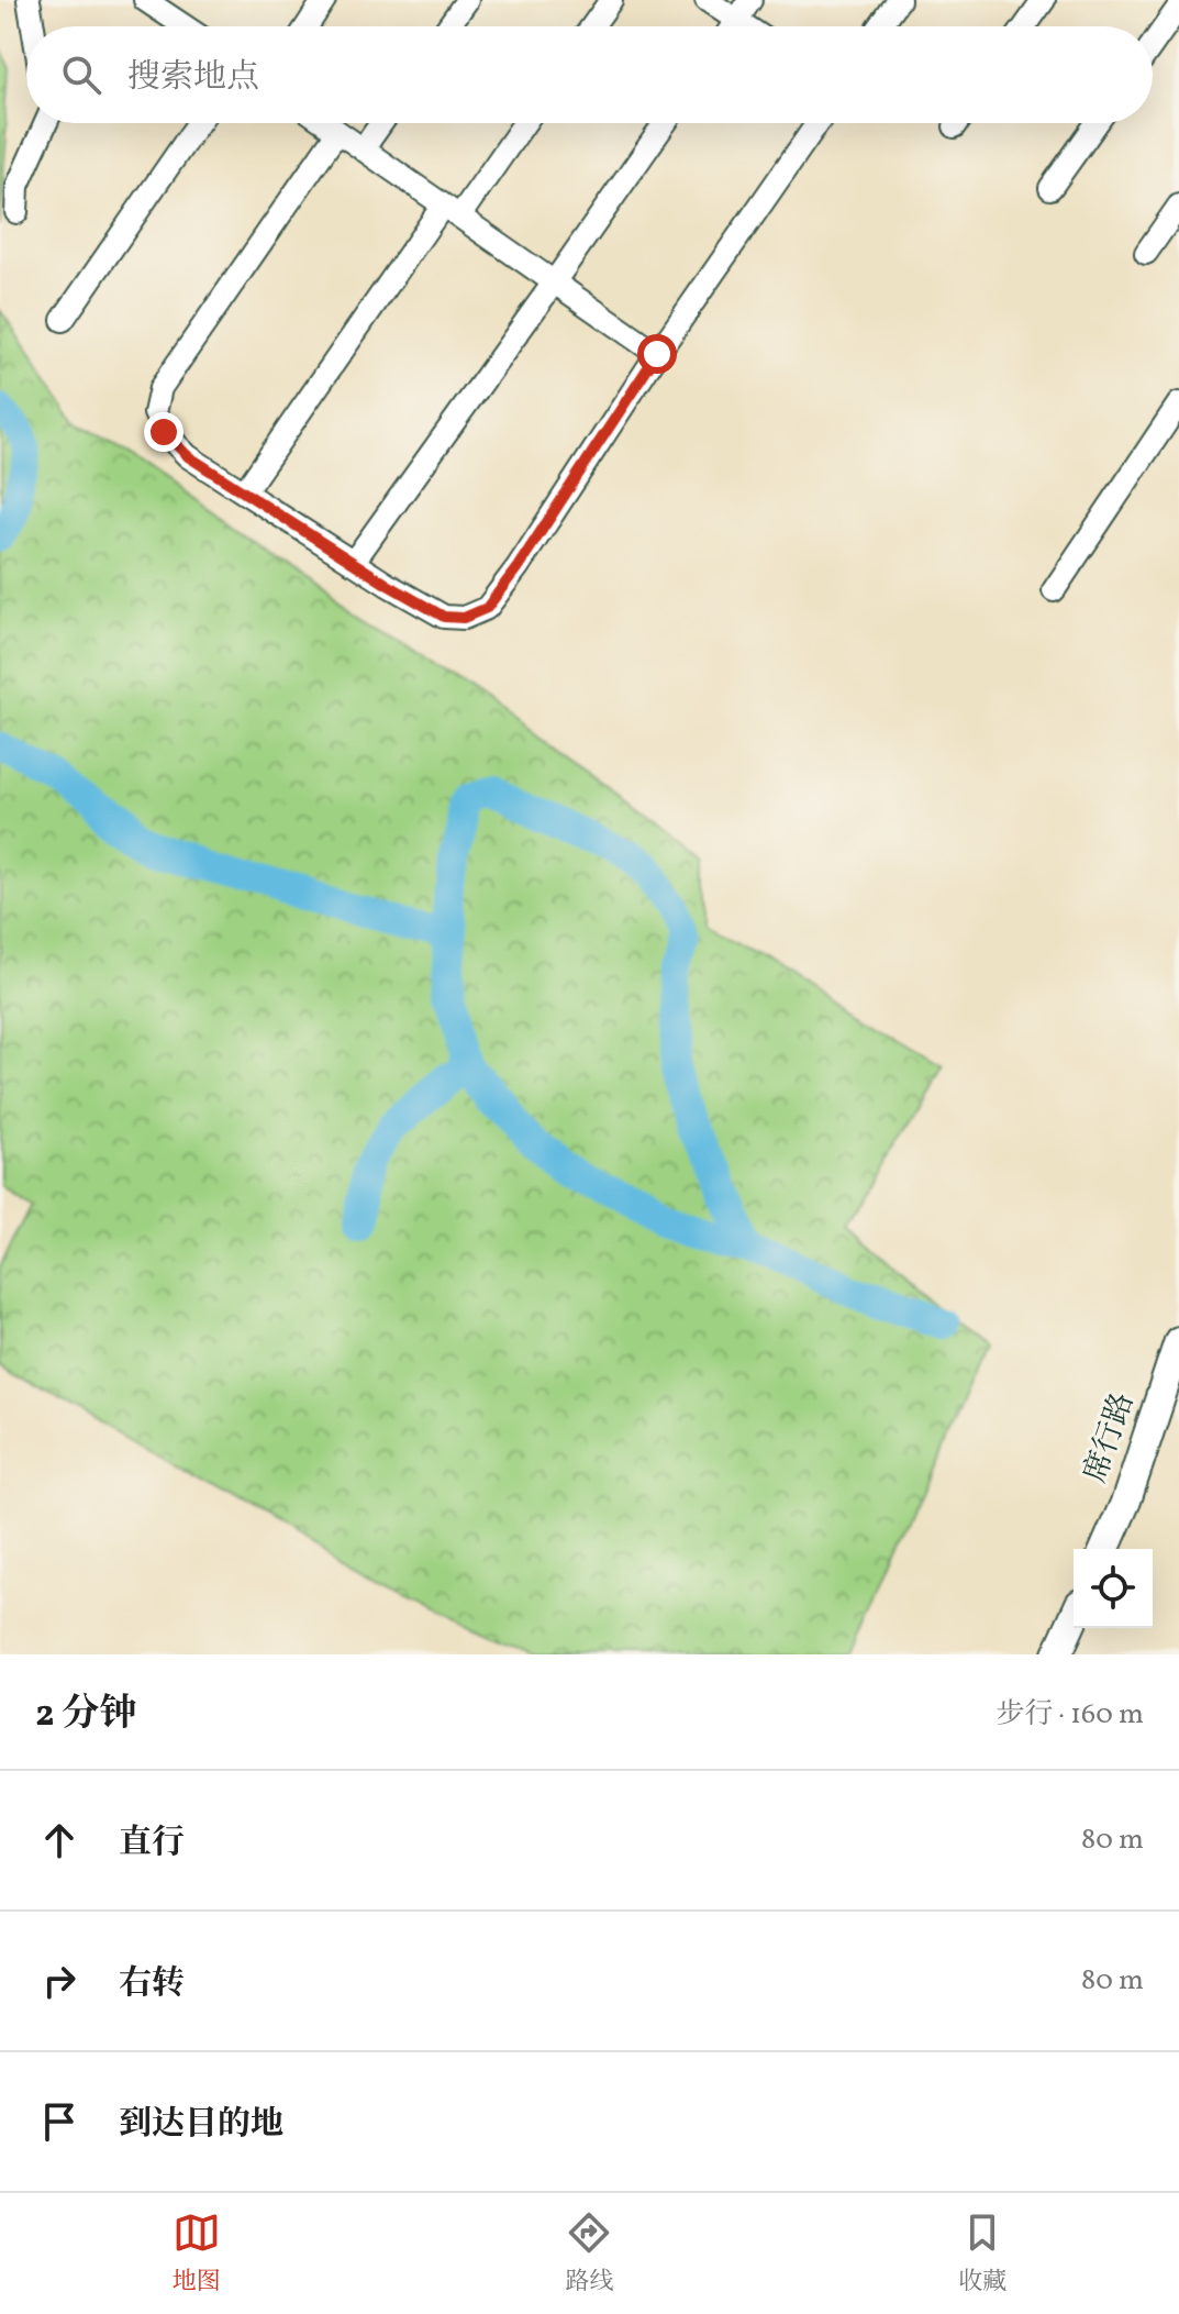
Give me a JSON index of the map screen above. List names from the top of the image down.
{
  "streets": {
    "street": ["席行路"]
  },
  "page": {
    "search": "搜索地点",
    "heading": ["2 分钟", "步行 · 160 m"],
    "list": [
      ["直行", "80 m"],
      ["右转", "80 m"],
      "到达目的地"
    ],
    "nav": ["地图", "路线", "收藏"]
  }
}
